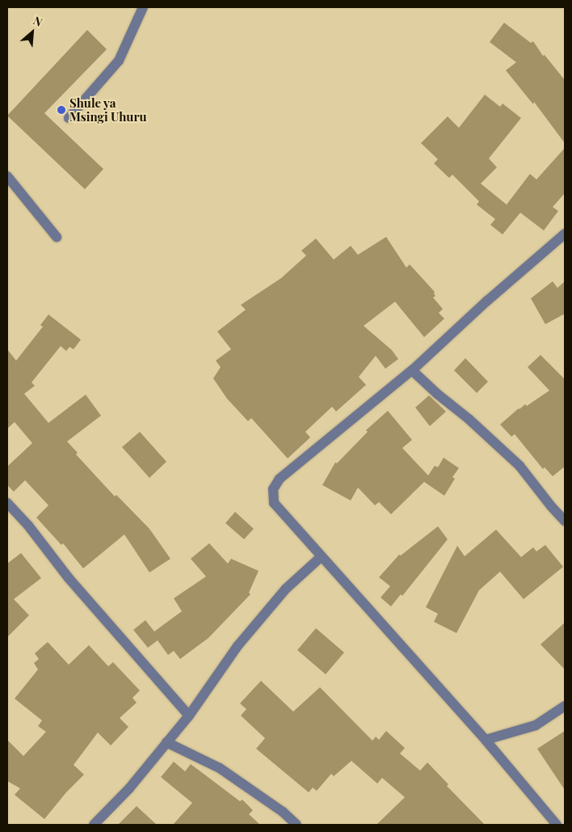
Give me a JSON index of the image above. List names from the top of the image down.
{
  "places": ["Shule ya Msingi Uhuru"],
  "north": "top right"
}
